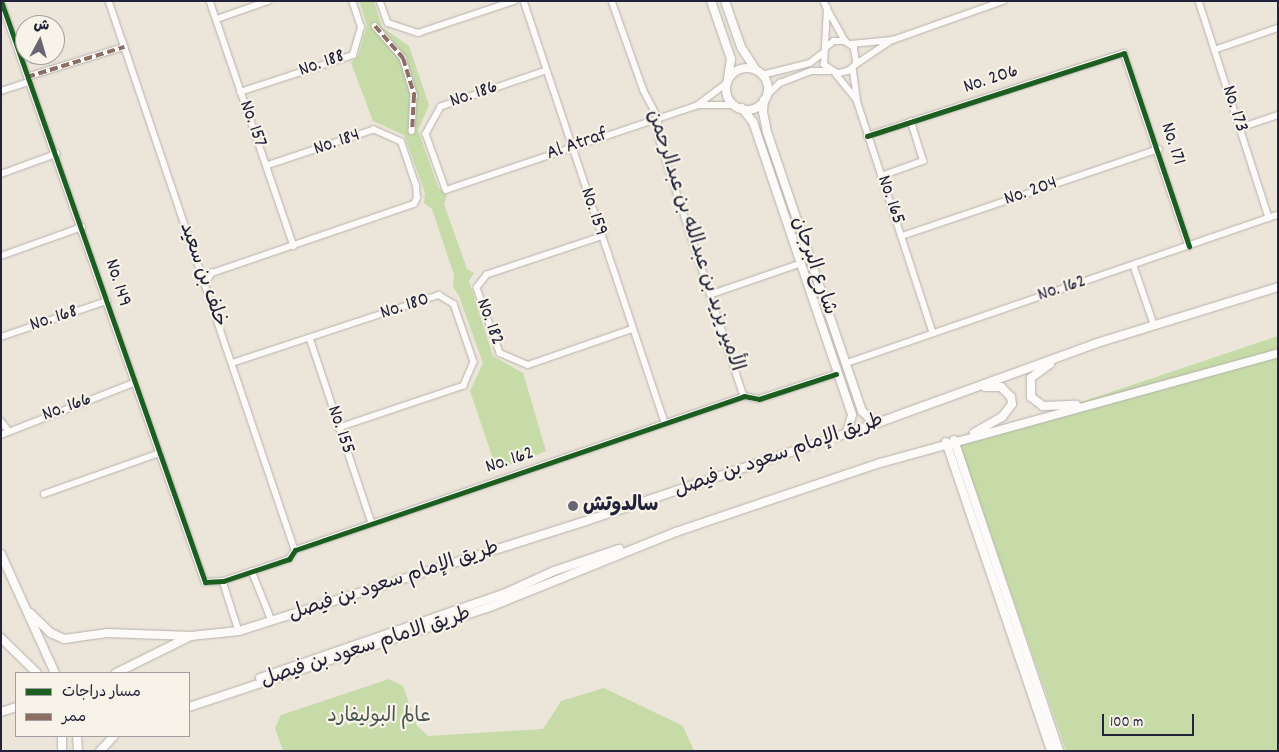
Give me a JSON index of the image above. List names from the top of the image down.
{
  "streets": {
    "main road": ["شارع البرجان", "طريق الإمام سعود بن فيصل", "طريق الامام سعود بن فيصل"],
    "street": [
      "No. 188",
      "No. 206",
      "No. 186",
      "No. 173",
      "No. 157",
      "No. 184",
      "No. 171",
      "Al Atraf",
      "No. 204",
      "No. 165",
      "No. 159",
      "الأمير يزيد بن عبدالله بن عبدالرحمن",
      "خلف بن سعيد",
      "No. 149",
      "No. 162",
      "No. 180",
      "No. 168",
      "No. 182",
      "No. 166",
      "No. 155"
    ]
  },
  "crossings": [
    ["No. 188", "No. 157"],
    ["No. 206", "No. 171"],
    ["No. 206", "No. 165"],
    ["No. 186", "Al Atraf"],
    ["No. 186", "No. 159"],
    ["No. 173", "No. 162"],
    ["No. 157", "No. 184"],
    ["No. 171", "No. 204"],
    ["No. 171", "No. 162"],
    ["Al Atraf", "No. 159"],
    ["Al Atraf", "الأمير يزيد بن عبدالله بن عبدالرحمن"],
    ["No. 204", "No. 165"],
    ["No. 165", "No. 162"],
    ["No. 159", "No. 162"],
    ["No. 159", "No. 182"],
    ["الأمير يزيد بن عبدالله بن عبدالرحمن", "No. 162"],
    ["شارع البرجان", "No. 162"],
    ["شارع البرجان", "طريق الإمام سعود بن فيصل"],
    ["خلف بن سعيد", "No. 162"],
    ["خلف بن سعيد", "No. 180"],
    ["No. 149", "No. 162"],
    ["No. 149", "No. 168"],
    ["No. 149", "No. 166"],
    ["No. 162", "No. 155"],
    ["No. 180", "No. 155"],
    ["طريق الإمام سعود بن فيصل", "طريق الامام سعود بن فيصل"]
  ],
  "parks": ["عالم البوليفارد"],
  "places": ["سالدوتش"],
  "legend": ["مسار دراجات", "ممر"],
  "scale_bar": "100 m",
  "north": "top"
}
